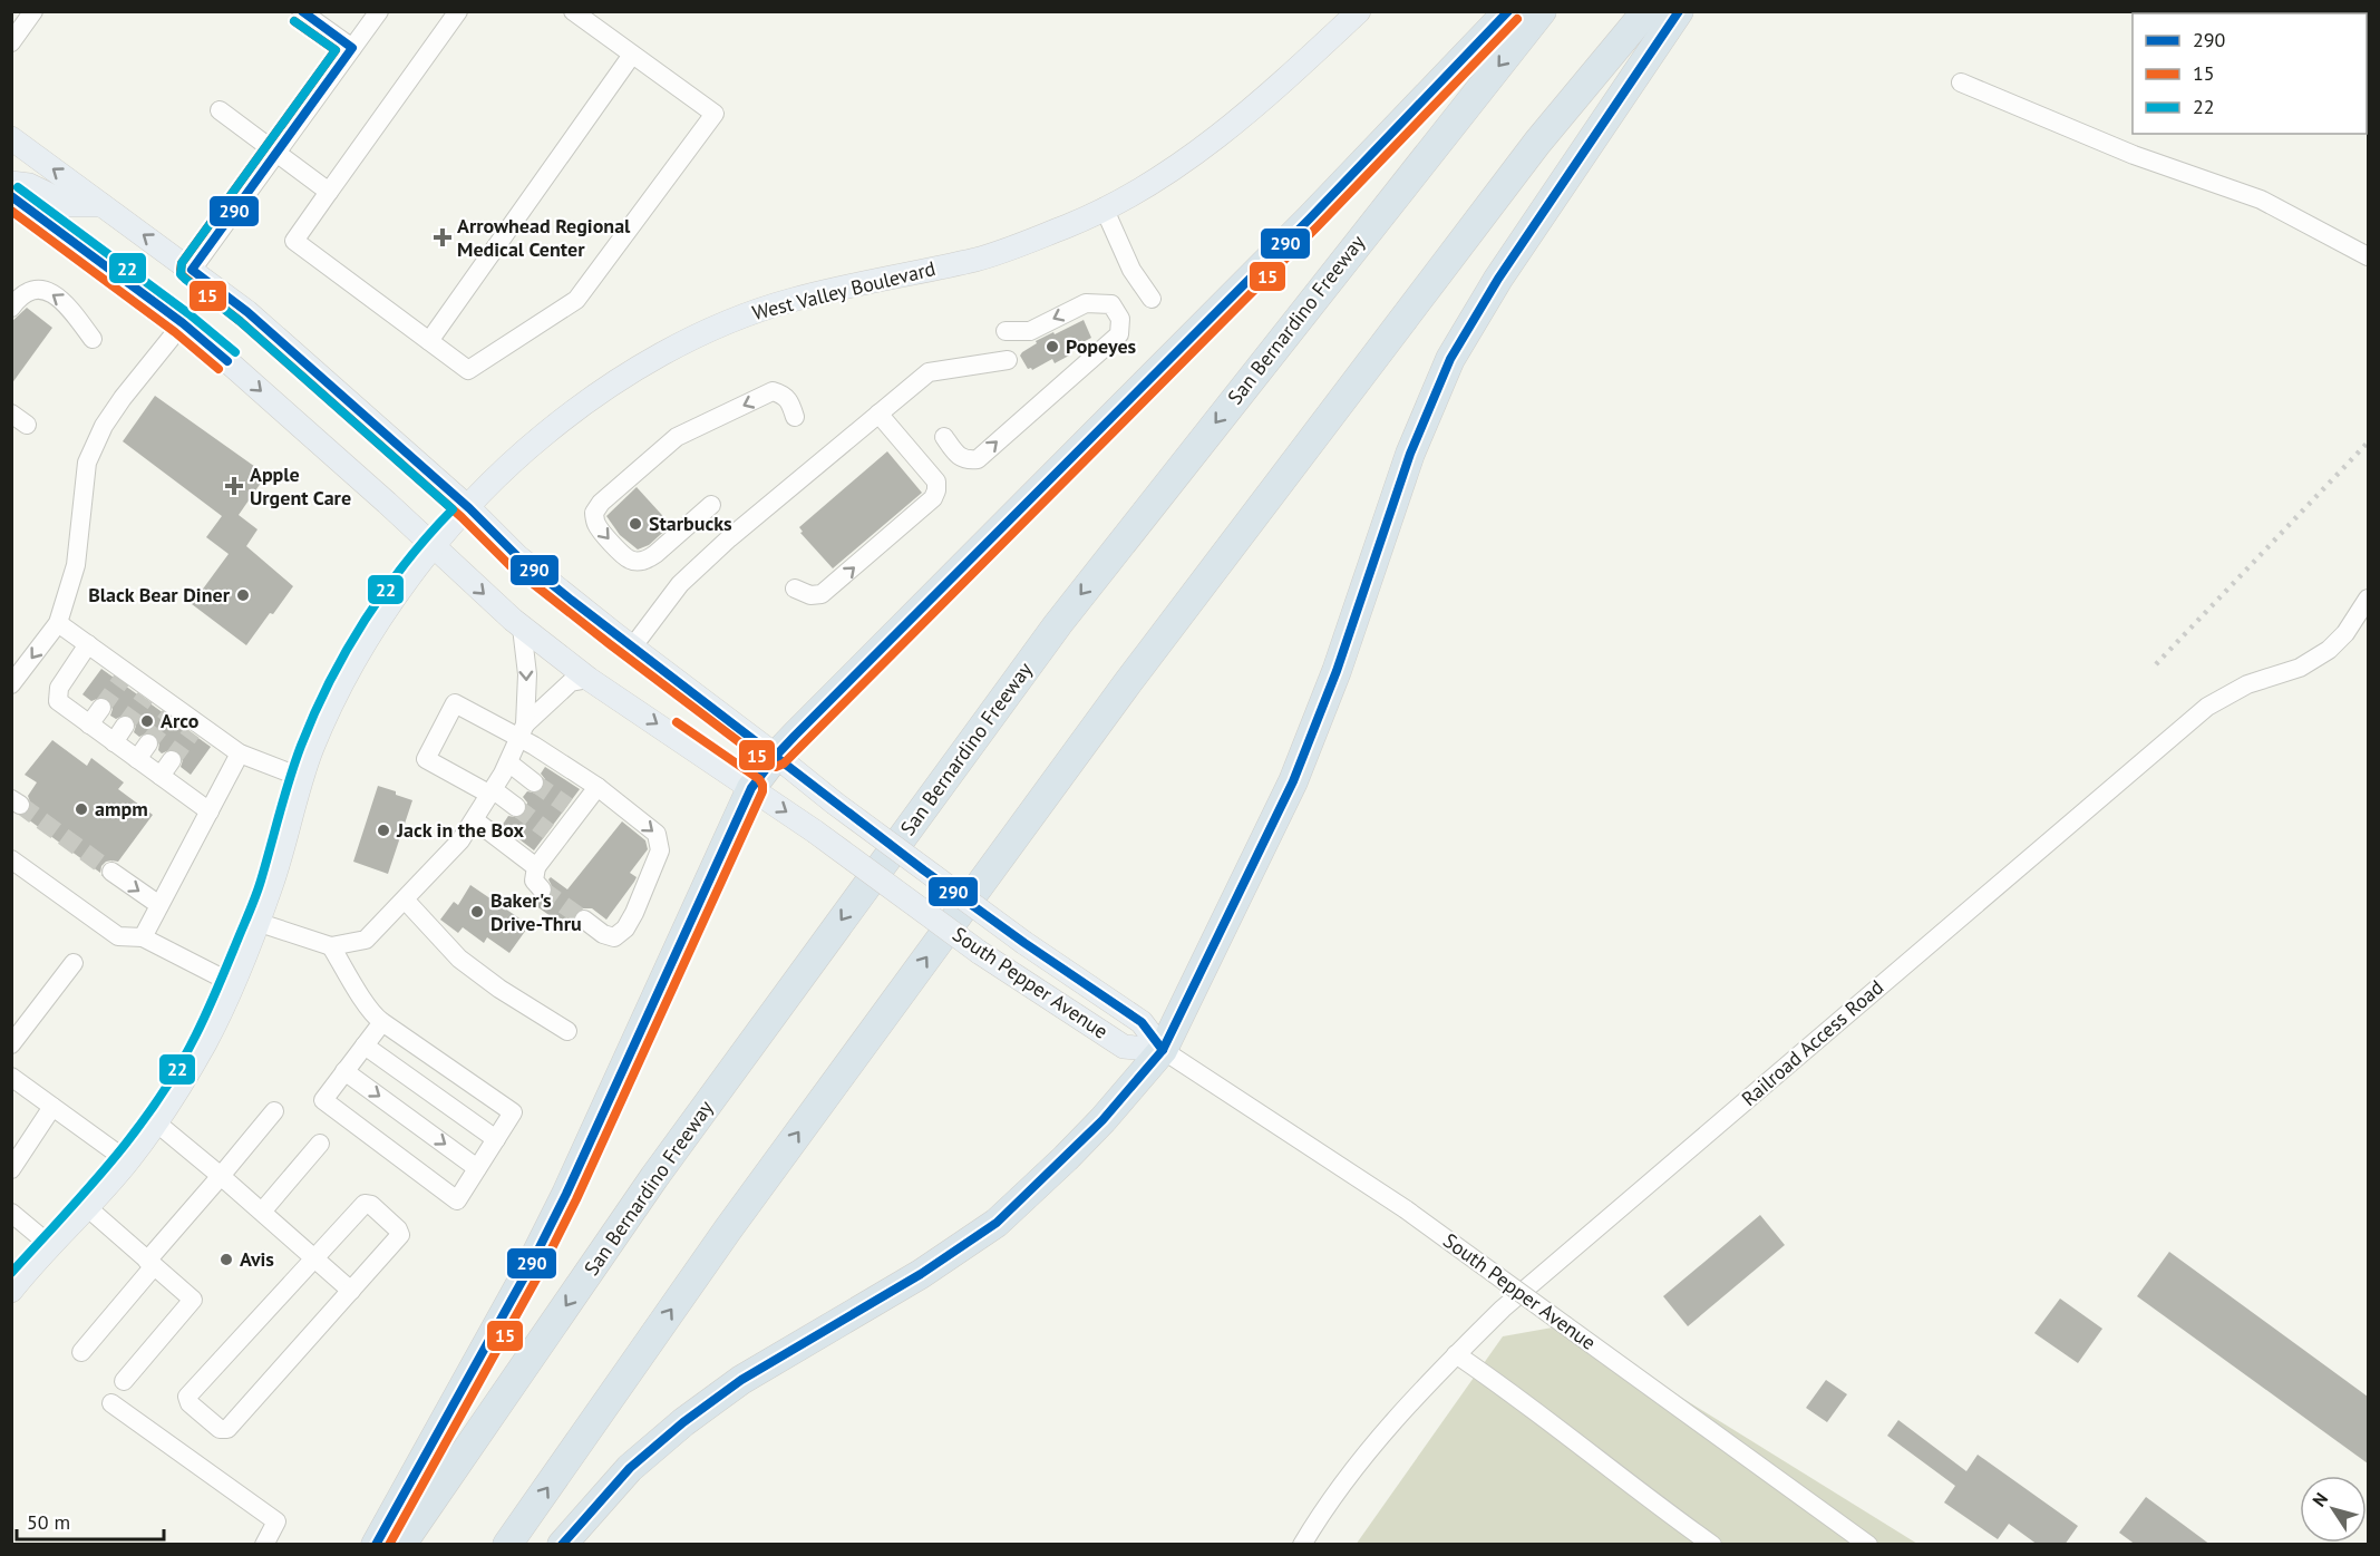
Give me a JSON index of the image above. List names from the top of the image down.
{
  "streets": {
    "highway": ["San Bernardino Freeway"],
    "main road": ["West Valley Boulevard", "South Pepper Avenue"],
    "street": ["Railroad Access Road"]
  },
  "crossings": [
    ["West Valley Boulevard", "South Pepper Avenue"]
  ],
  "places": {
    "health": ["Arrowhead Regional Medical Center", "Apple Urgent Care"],
    "other": [
      "Popeyes",
      "Starbucks",
      "Black Bear Diner",
      "Arco",
      "ampm",
      "Jack in the Box",
      "Baker's Drive-Thru",
      "Avis"
    ]
  },
  "lines": ["transit line 290", "transit line 15", "transit line 22"],
  "legend": ["290", "15", "22"],
  "scale_bar": "50 m",
  "north": "top left"
}
